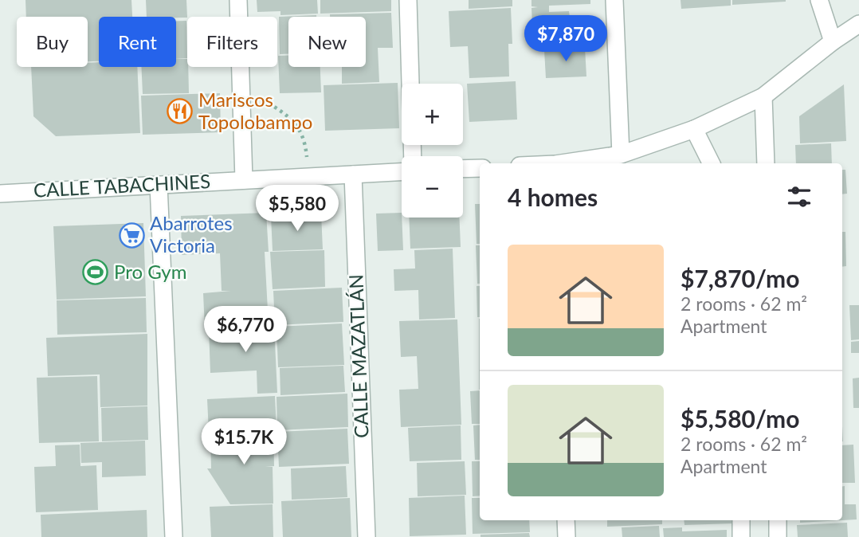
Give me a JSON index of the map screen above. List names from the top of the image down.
{
  "streets": {
    "street": ["CALLE TABACHINES", "CALLE MAZATLÁN"]
  },
  "crossings": [
    ["CALLE TABACHINES", "CALLE MAZATLÁN"]
  ],
  "places": {
    "restaurant": ["Mariscos Topolobampo"],
    "supermarket": ["Abarrotes Victoria"],
    "sports": ["Pro Gym"]
  },
  "page": {
    "price": [
      "$7,870",
      "$5,580",
      "$6,770",
      "$15.7K"
    ],
    "chip": [
      "Buy",
      "Rent",
      "Filters",
      "New"
    ],
    "map_buttons": ["+", "−"],
    "heading": "4 homes",
    "list": [
      {
        "name": "$7,870/mo",
        "note": "2 rooms · 62 m² · Apartment"
      },
      {
        "name": "$5,580/mo",
        "note": "2 rooms · 62 m² · Apartment"
      }
    ]
  }
}
